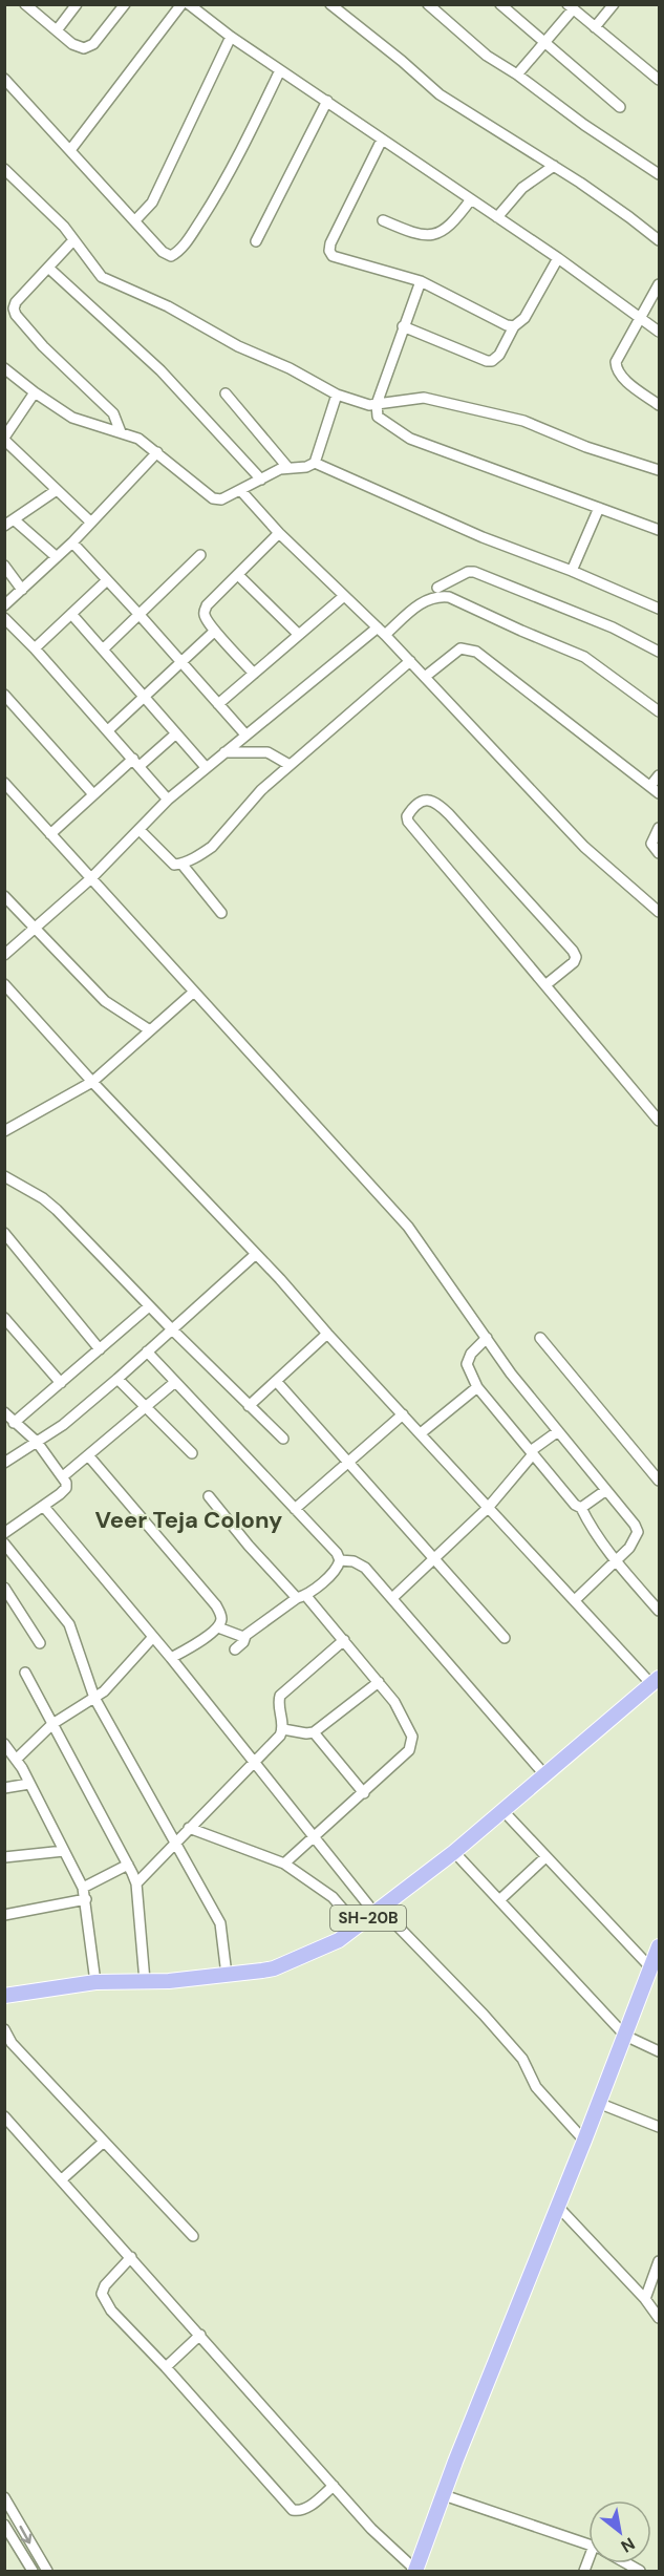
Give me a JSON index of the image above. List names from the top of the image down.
{
  "streets": {
    "main road": ["SH-20B"]
  },
  "districts": ["Veer Teja Colony"],
  "north": "bottom right"
}
